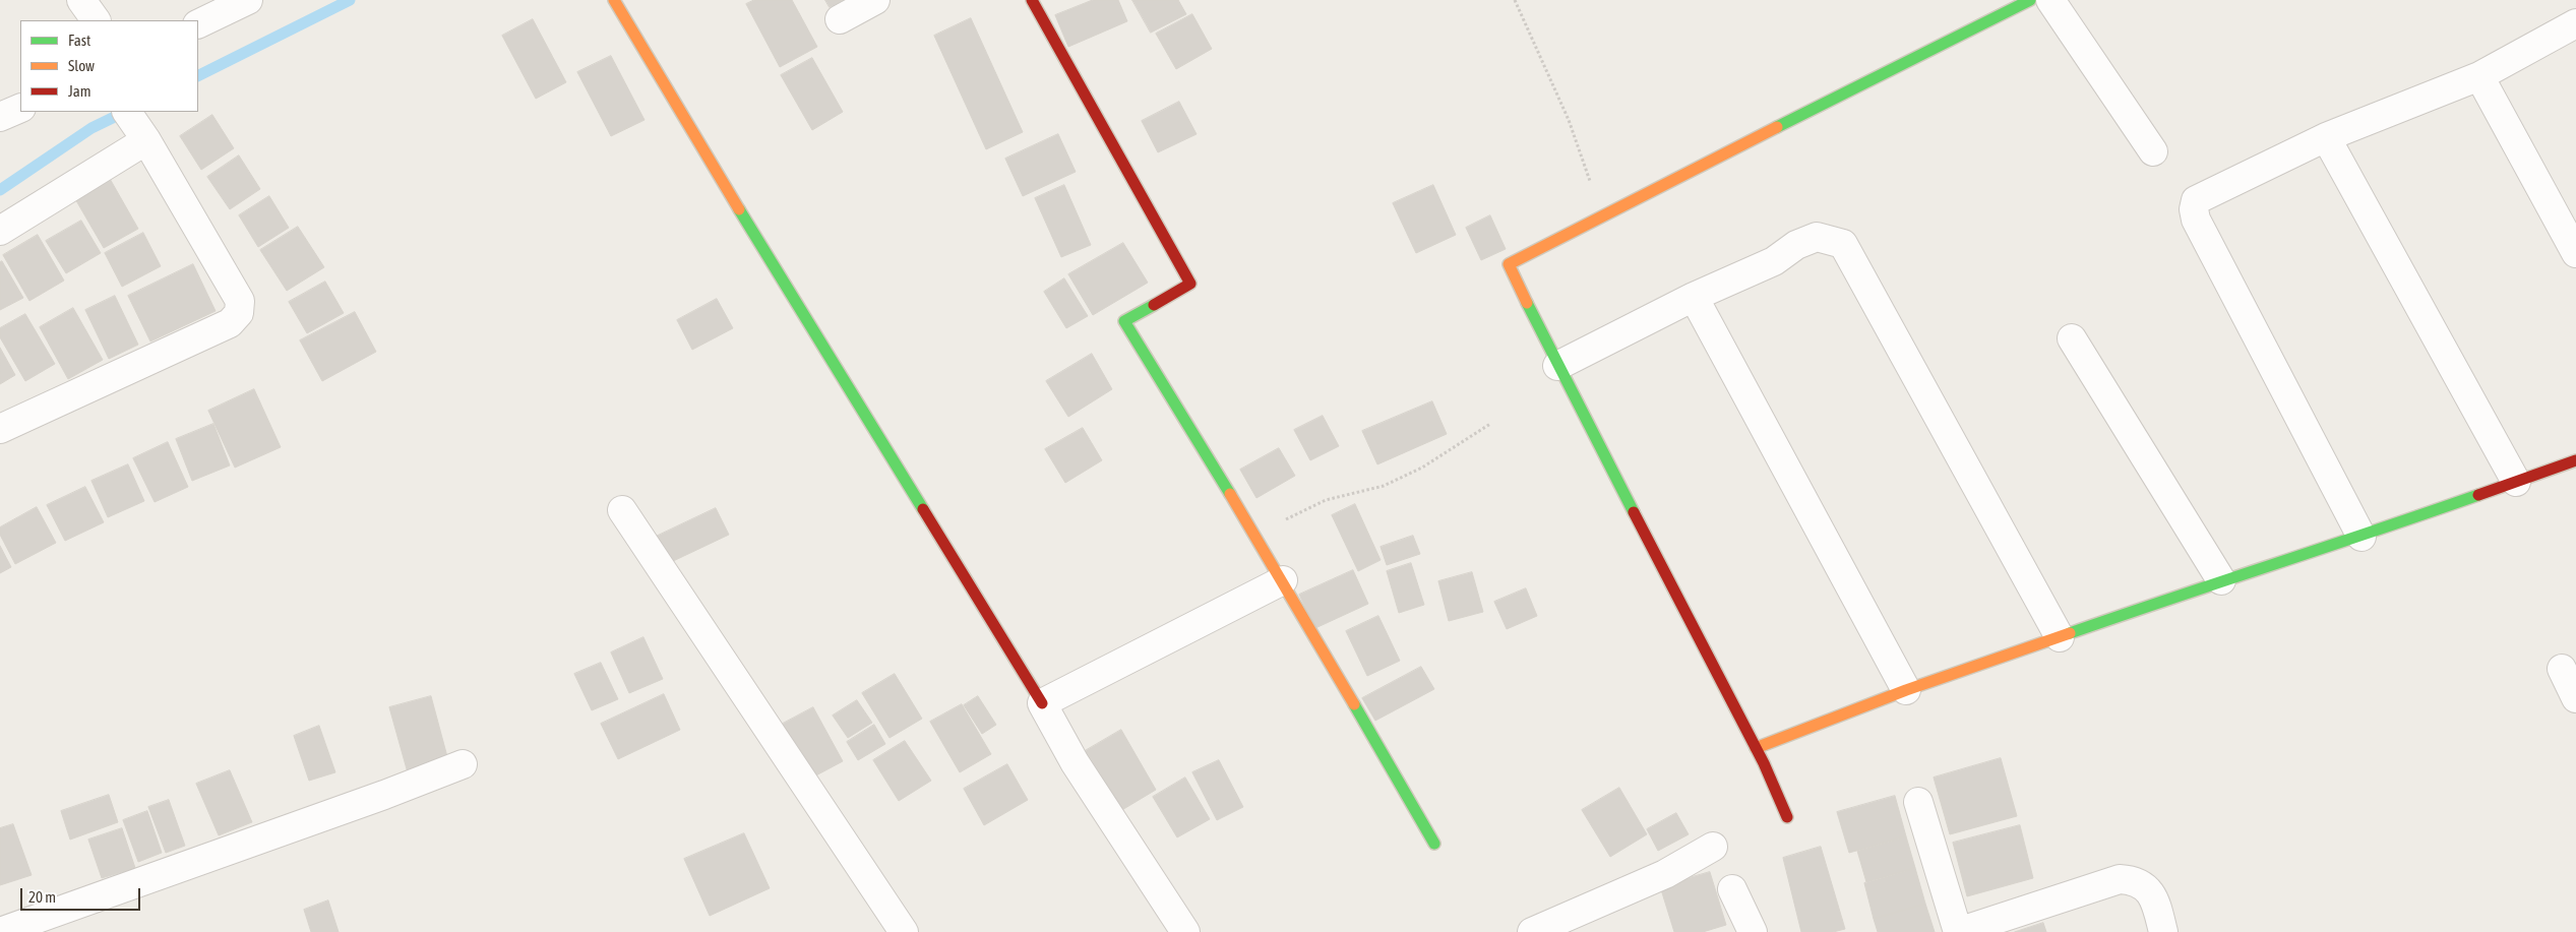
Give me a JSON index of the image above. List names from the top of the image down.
{
  "legend": ["Fast", "Slow", "Jam"],
  "scale_bar": "20 m"
}
